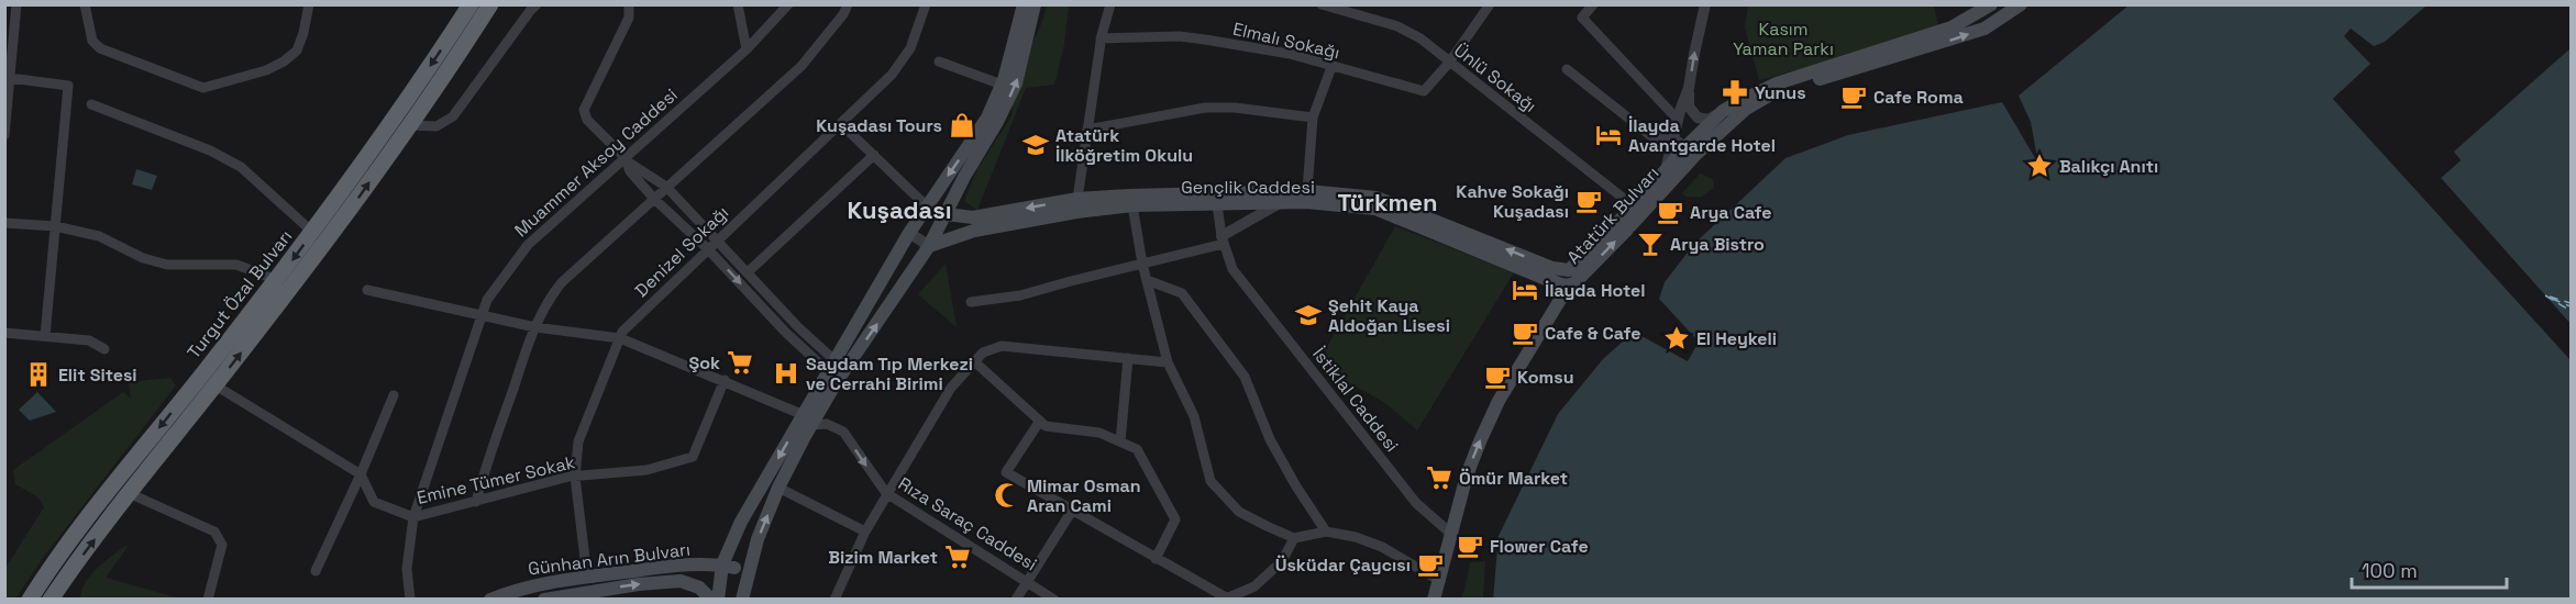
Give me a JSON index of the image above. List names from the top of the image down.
{
  "streets": {
    "highway": ["Turgut Özal Bulvarı"],
    "main road": ["Gençlik Caddesi", "Atatürk Bulvarı", "Günhan Arın Bulvarı"],
    "street": [
      "Elmalı Sokağı",
      "Ünlü Sokağı",
      "Muammer Aksoy Caddesi",
      "Denizel Sokağı",
      "İstiklal Caddesi",
      "Emine Tümer Sokak",
      "Rıza Saraç Caddesi"
    ]
  },
  "crossings": [
    ["Elmalı Sokağı", "Ünlü Sokağı"],
    ["Ünlü Sokağı", "Atatürk Bulvarı"],
    ["Muammer Aksoy Caddesi", "Emine Tümer Sokak"],
    ["Muammer Aksoy Caddesi", "Rıza Saraç Caddesi"],
    ["Gençlik Caddesi", "Atatürk Bulvarı"],
    ["Gençlik Caddesi", "İstiklal Caddesi"],
    ["Atatürk Bulvarı", "İstiklal Caddesi"],
    ["Denizel Sokağı", "Emine Tümer Sokak"],
    ["Denizel Sokağı", "Rıza Saraç Caddesi"],
    ["Denizel Sokağı", "Günhan Arın Bulvarı"],
    ["Turgut Özal Bulvarı", "Emine Tümer Sokak"],
    ["Emine Tümer Sokak", "Rıza Saraç Caddesi"]
  ],
  "districts": ["Türkmen", "Kuşadası"],
  "parks": ["Kasım Yaman Parkı"],
  "places": {
    "pharmacy": ["Yunus"],
    "cafe": [
      "Cafe Roma",
      "Kahve Sokağı Kuşadası",
      "Arya Cafe",
      "Cafe & Cafe",
      "Komsu",
      "Flower Cafe",
      "Üsküdar Çaycısı"
    ],
    "shop": ["Kuşadası Tours"],
    "hotel": ["İlayda Avantgarde Hotel", "İlayda Hotel"],
    "school or university": ["Atatürk İlköğretim Okulu", "Şehit Kaya Aldoğan Lisesi"],
    "place": ["Balıkçı Anıtı", "El Heykeli"],
    "bar": ["Arya Bistro"],
    "supermarket": ["Şok", "Ömür Market", "Bizim Market"],
    "hospital": ["Saydam Tıp Merkezi ve Cerrahi Birimi"],
    "building": ["Elit Sitesi"],
    "mosque": ["Mimar Osman Aran Cami"]
  },
  "scale_bar": "100 m"
}
